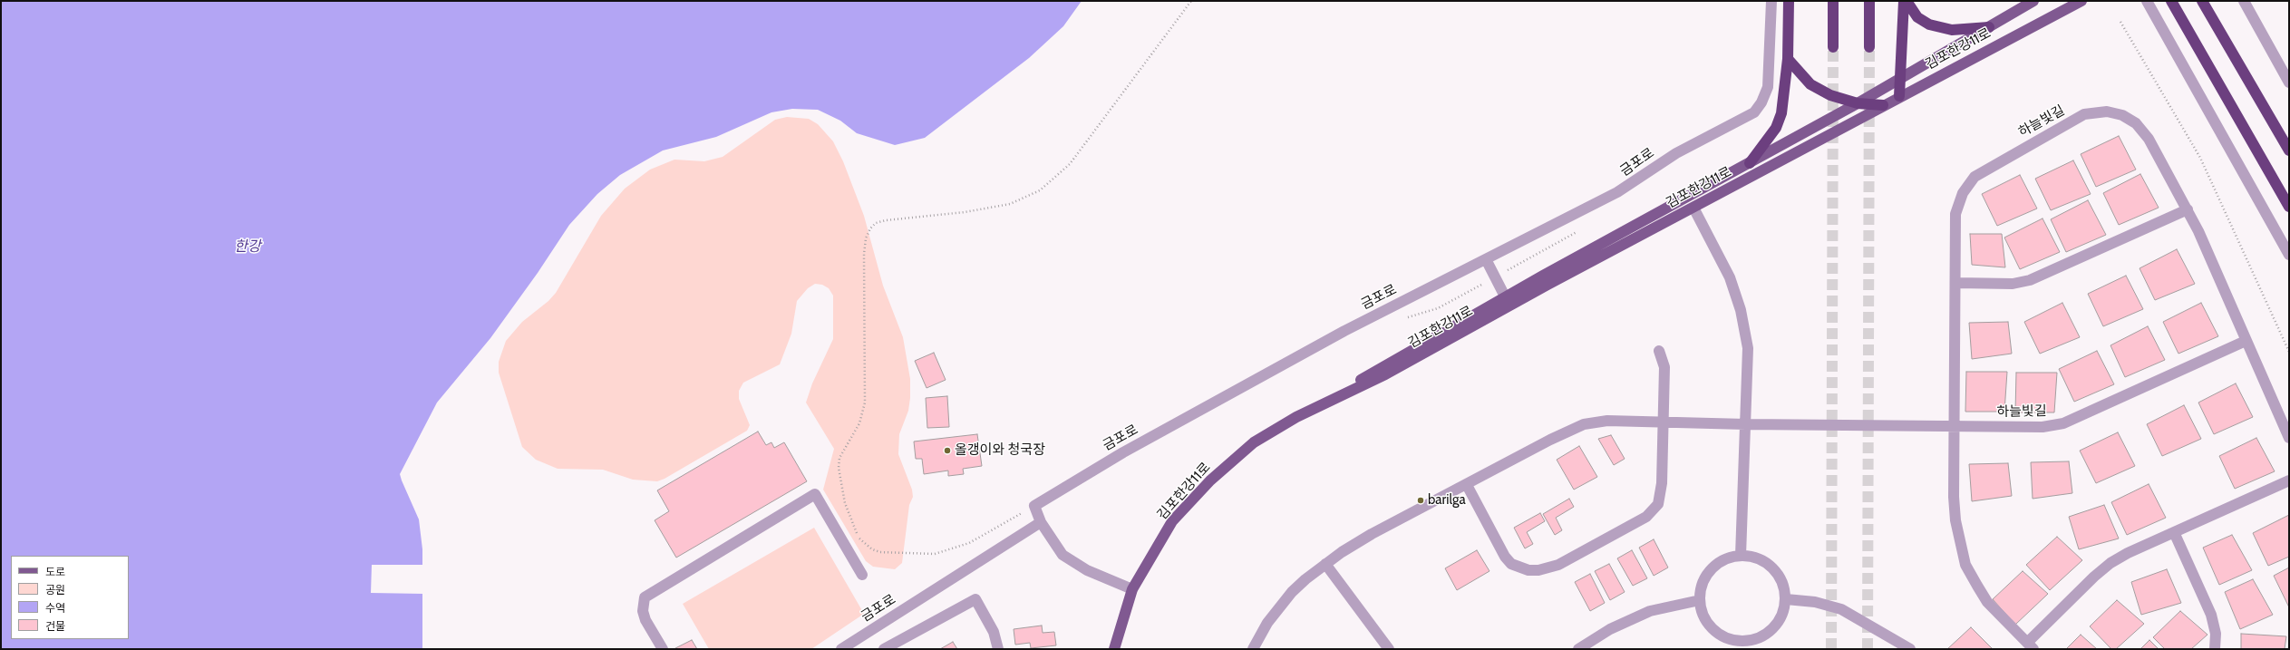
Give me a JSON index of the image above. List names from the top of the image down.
{
  "streets": {
    "main road": ["김포한강11로"],
    "street": ["하늘빛길", "금포로"]
  },
  "water": ["한강"],
  "places": ["올갱이와 청국장", "barilga"],
  "legend": [
    "도로",
    "공원",
    "수역",
    "건물"
  ]
}
